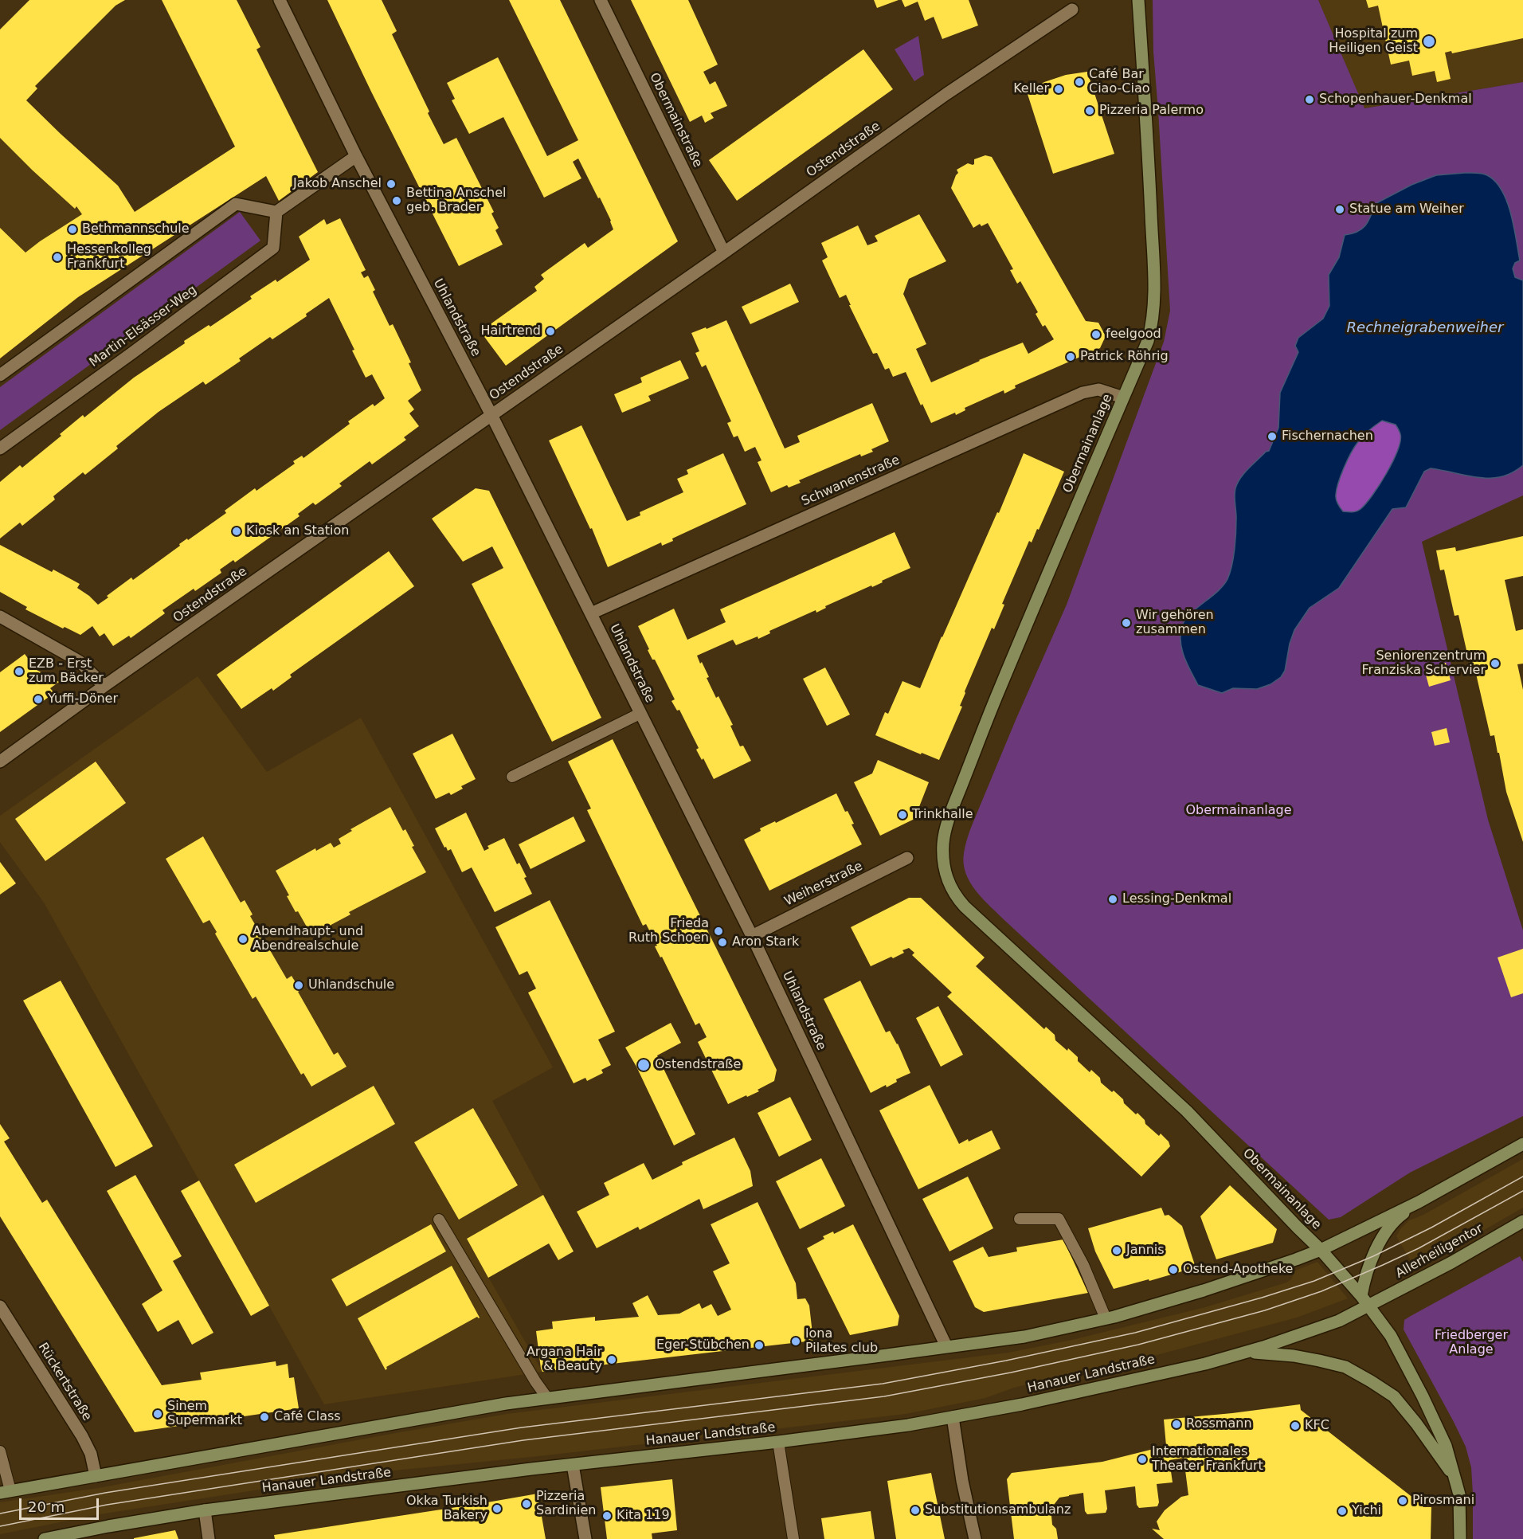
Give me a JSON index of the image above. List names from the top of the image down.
{
  "streets": {
    "main road": ["Obermainanlage", "Allerheiligentor", "Hanauer Landstraße"],
    "street": [
      "Obermainstraße",
      "Ostendstraße",
      "Uhlandstraße",
      "Martin-Elsässer-Weg",
      "Schwanenstraße",
      "Weiherstraße",
      "Rückertstraße"
    ]
  },
  "crossings": [
    ["Obermainstraße", "Ostendstraße"],
    ["Ostendstraße", "Uhlandstraße"],
    ["Uhlandstraße", "Schwanenstraße"],
    ["Uhlandstraße", "Weiherstraße"],
    ["Obermainanlage", "Schwanenstraße"],
    ["Obermainanlage", "Allerheiligentor"],
    ["Obermainanlage", "Hanauer Landstraße"],
    ["Allerheiligentor", "Hanauer Landstraße"]
  ],
  "water": ["Rechneigrabenweiher"],
  "parks": ["Obermainanlage", "Friedberger Anlage"],
  "places": [
    "Hospital zum Heiligen Geist",
    "Café Bar Ciao-Ciao",
    "Keller",
    "Schopenhauer-Denkmal",
    "Pizzeria Palermo",
    "Jakob Anschel",
    "Bettina Anschel geb. Brader",
    "Statue am Weiher",
    "Bethmannschule",
    "Hessenkolleg Frankfurt",
    "Hairtrend",
    "feelgood",
    "Patrick Röhrig",
    "Fischernachen",
    "Kiosk an Station",
    "Wir gehören zusammen",
    "Seniorenzentrum Franziska Schervier",
    "EZB - Erst zum Bäcker",
    "Yuffi-Döner",
    "Trinkhalle",
    "Lessing-Denkmal",
    "Frieda Ruth Schoen",
    "Abendhaupt- und Abendrealschule",
    "Aron Stark",
    "Uhlandschule",
    "Ostendstraße",
    "Jannis",
    "Ostend-Apotheke",
    "lona Pilates club",
    "Eger-Stübchen",
    "Argana Hair & Beauty",
    "Sinem Supermarkt",
    "Café Class",
    "Rossmann",
    "KFC",
    "Internationales Theater Frankfurt",
    "Pirosmani",
    "Pizzeria Sardinien",
    "Okka Turkish Bakery",
    "Substitutionsambulanz",
    "Yichi",
    "Kita 119"
  ],
  "scale_bar": "20 m"
}
